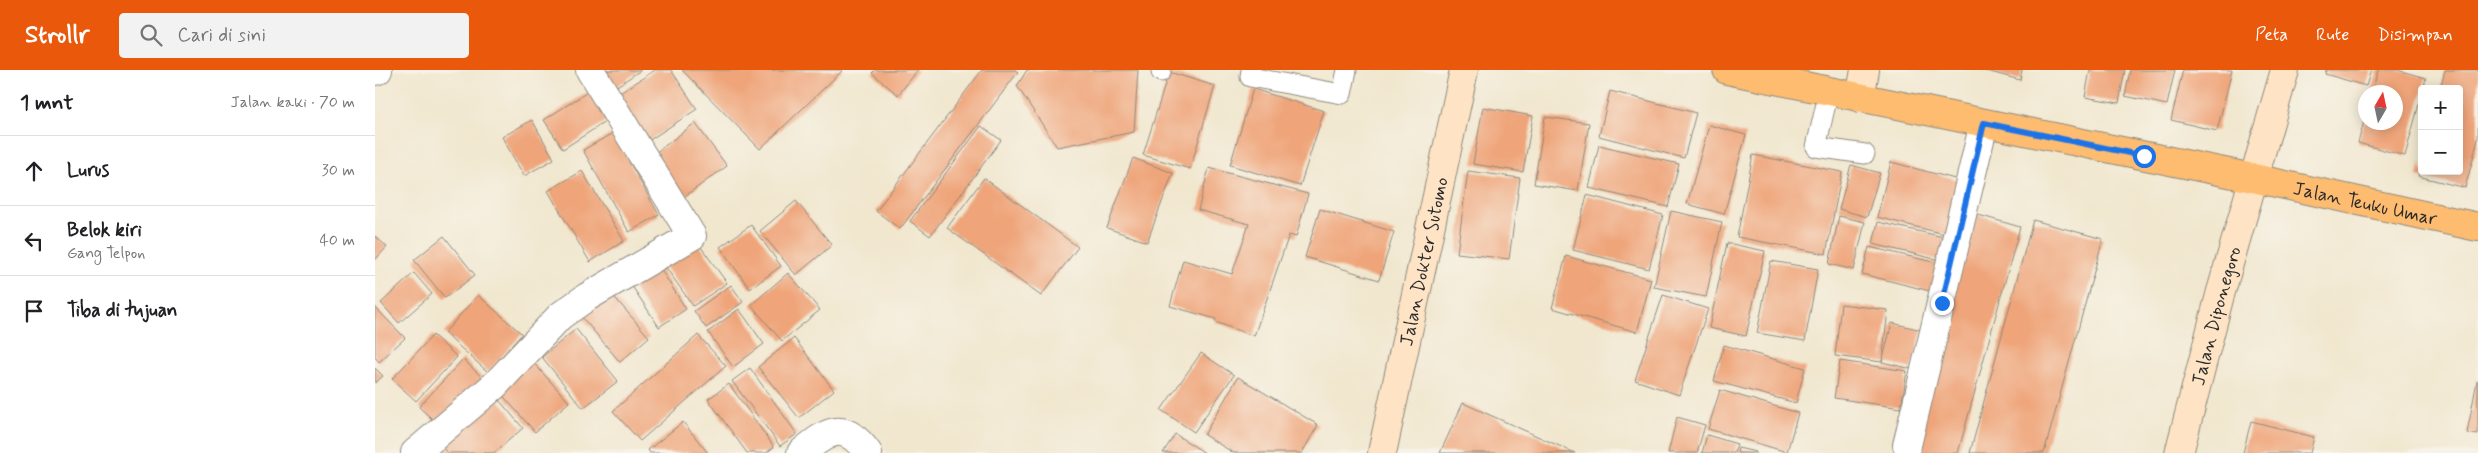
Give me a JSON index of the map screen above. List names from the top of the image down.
{
  "streets": {
    "main road": ["Jalan Teuku Umar", "Jalan Dokter Sutomo", "Jalan Diponegoro"]
  },
  "crossings": [
    ["Jalan Teuku Umar", "Jalan Diponegoro"]
  ],
  "north": "top",
  "page": {
    "header": "Strollr",
    "search": "Cari di sini",
    "nav": ["Peta", "Rute", "Disimpan"],
    "heading": ["1 mnt", "Jalan kaki · 70 m"],
    "map_buttons": ["+", "−"],
    "list": [
      ["Lurus", "30 m"],
      ["Belok kiri", "Gang Telpon", "40 m"],
      "Tiba di tujuan"
    ]
  }
}
